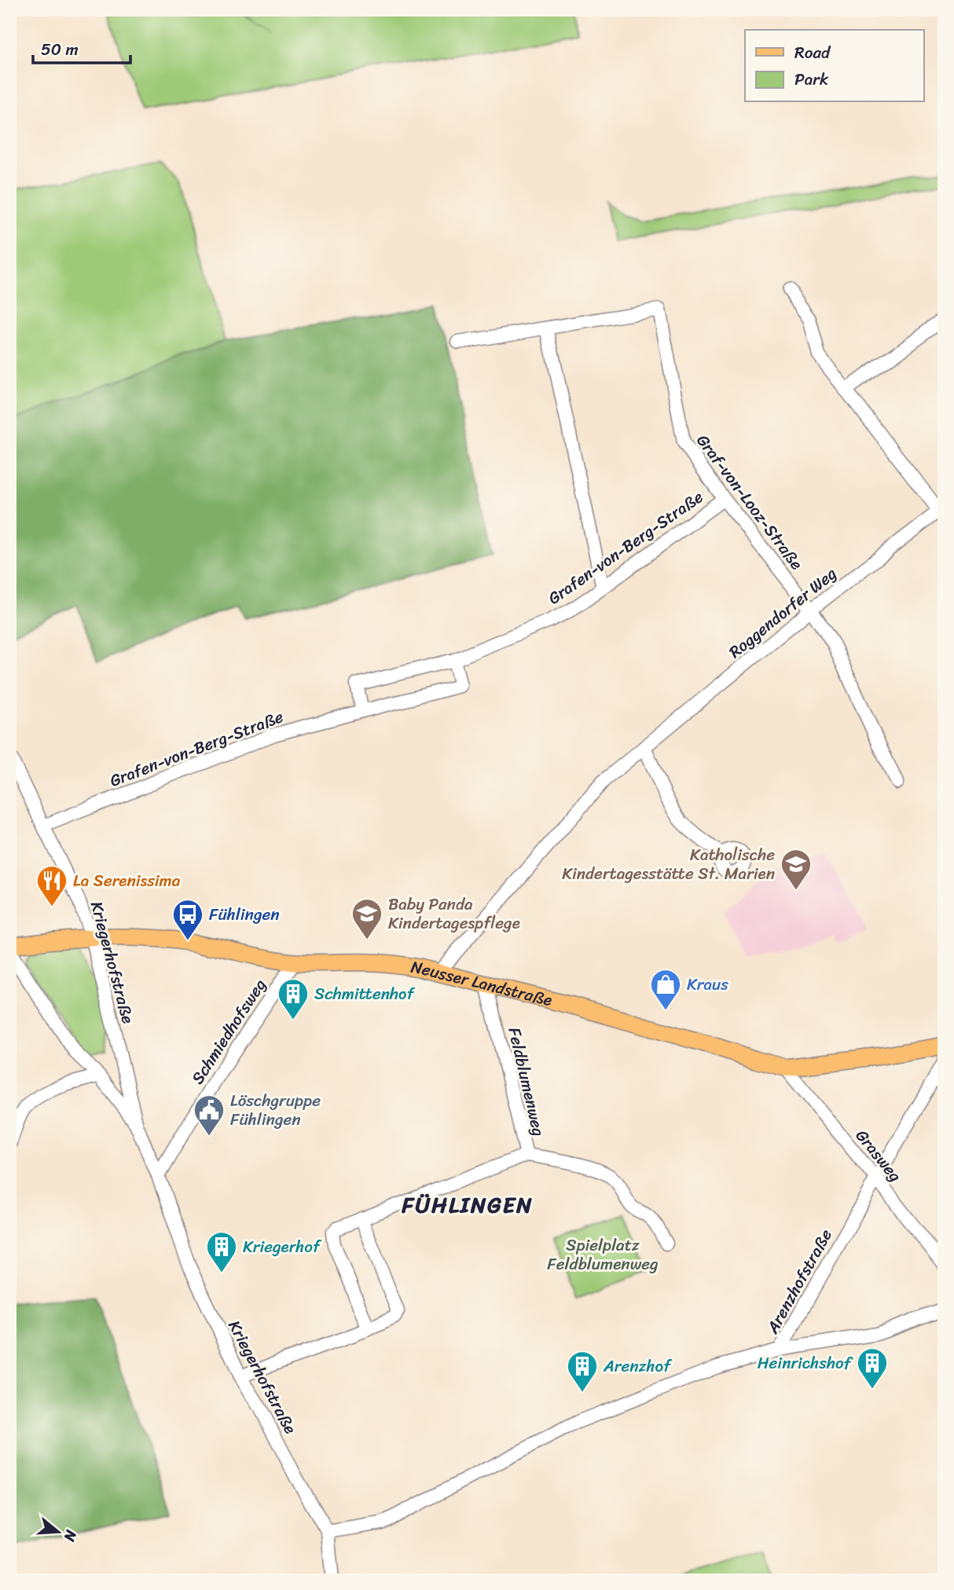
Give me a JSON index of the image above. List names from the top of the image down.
{
  "streets": {
    "main road": ["Neusser Landstraße"],
    "street": [
      "Graf-von-Looz-Straße",
      "Grafen-von-Berg-Straße",
      "Roggendorfer Weg",
      "Kriegerhofstraße",
      "Schmiedhofsweg",
      "Feldblumenweg",
      "Grasweg",
      "Arenzhofstraße"
    ]
  },
  "crossings": [
    ["Graf-von-Looz-Straße", "Grafen-von-Berg-Straße"],
    ["Graf-von-Looz-Straße", "Roggendorfer Weg"],
    ["Grafen-von-Berg-Straße", "Kriegerhofstraße"],
    ["Roggendorfer Weg", "Neusser Landstraße"],
    ["Kriegerhofstraße", "Neusser Landstraße"],
    ["Kriegerhofstraße", "Schmiedhofsweg"],
    ["Kriegerhofstraße", "Arenzhofstraße"],
    ["Neusser Landstraße", "Schmiedhofsweg"],
    ["Neusser Landstraße", "Feldblumenweg"],
    ["Neusser Landstraße", "Grasweg"],
    ["Grasweg", "Arenzhofstraße"]
  ],
  "districts": ["FÜHLINGEN"],
  "parks": ["Spielplatz Feldblumenweg"],
  "places": {
    "school or university": ["Katholische Kindertagesstätte St. Marien", "Baby Panda Kindertagespflege"],
    "restaurant": ["La Serenissima"],
    "bus stop": ["Fühlingen"],
    "shop": ["Kraus"],
    "building": [
      "Schmittenhof",
      "Kriegerhof",
      "Heinrichshof",
      "Arenzhof"
    ],
    "public building": ["Löschgruppe Fühlingen"]
  },
  "legend": ["Road", "Park"],
  "scale_bar": "50 m",
  "north": "right"
}
